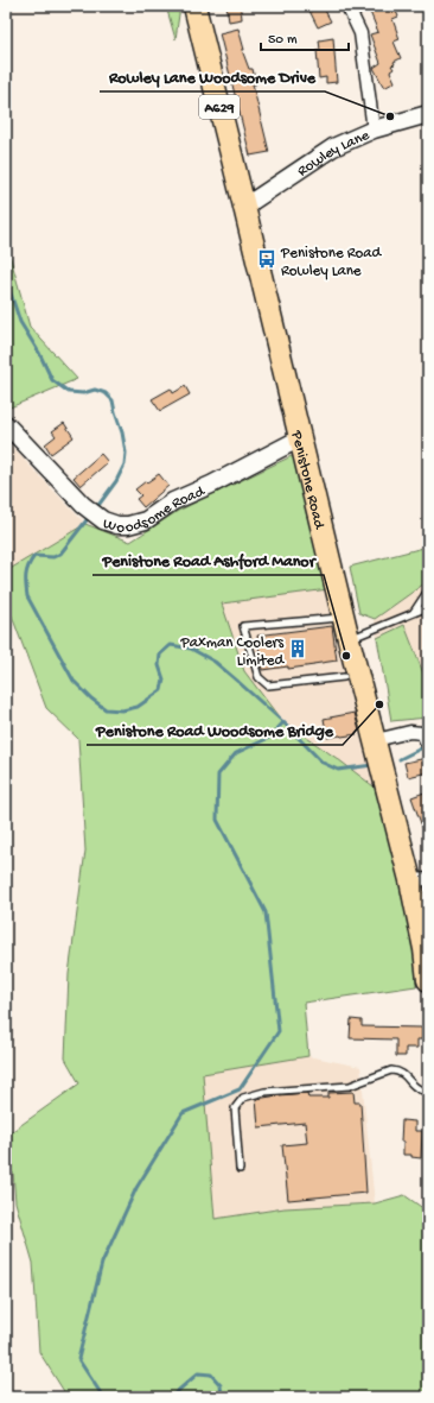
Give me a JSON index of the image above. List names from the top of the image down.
{
  "streets": {
    "highway": ["A629", "Penistone Road"],
    "street": ["Rowley Lane", "Woodsome Road"]
  },
  "crossings": [
    ["Rowley Lane", "Penistone Road"],
    ["Penistone Road", "Woodsome Road"]
  ],
  "places": {
    "other": ["Rowley Lane Woodsome Drive", "Penistone Road Ashford Manor", "Penistone Road Woodsome Bridge"],
    "bus stop": ["Penistone Road Rowley Lane"],
    "building": ["Paxman Coolers Limited"]
  },
  "scale_bar": "50 m"
}
